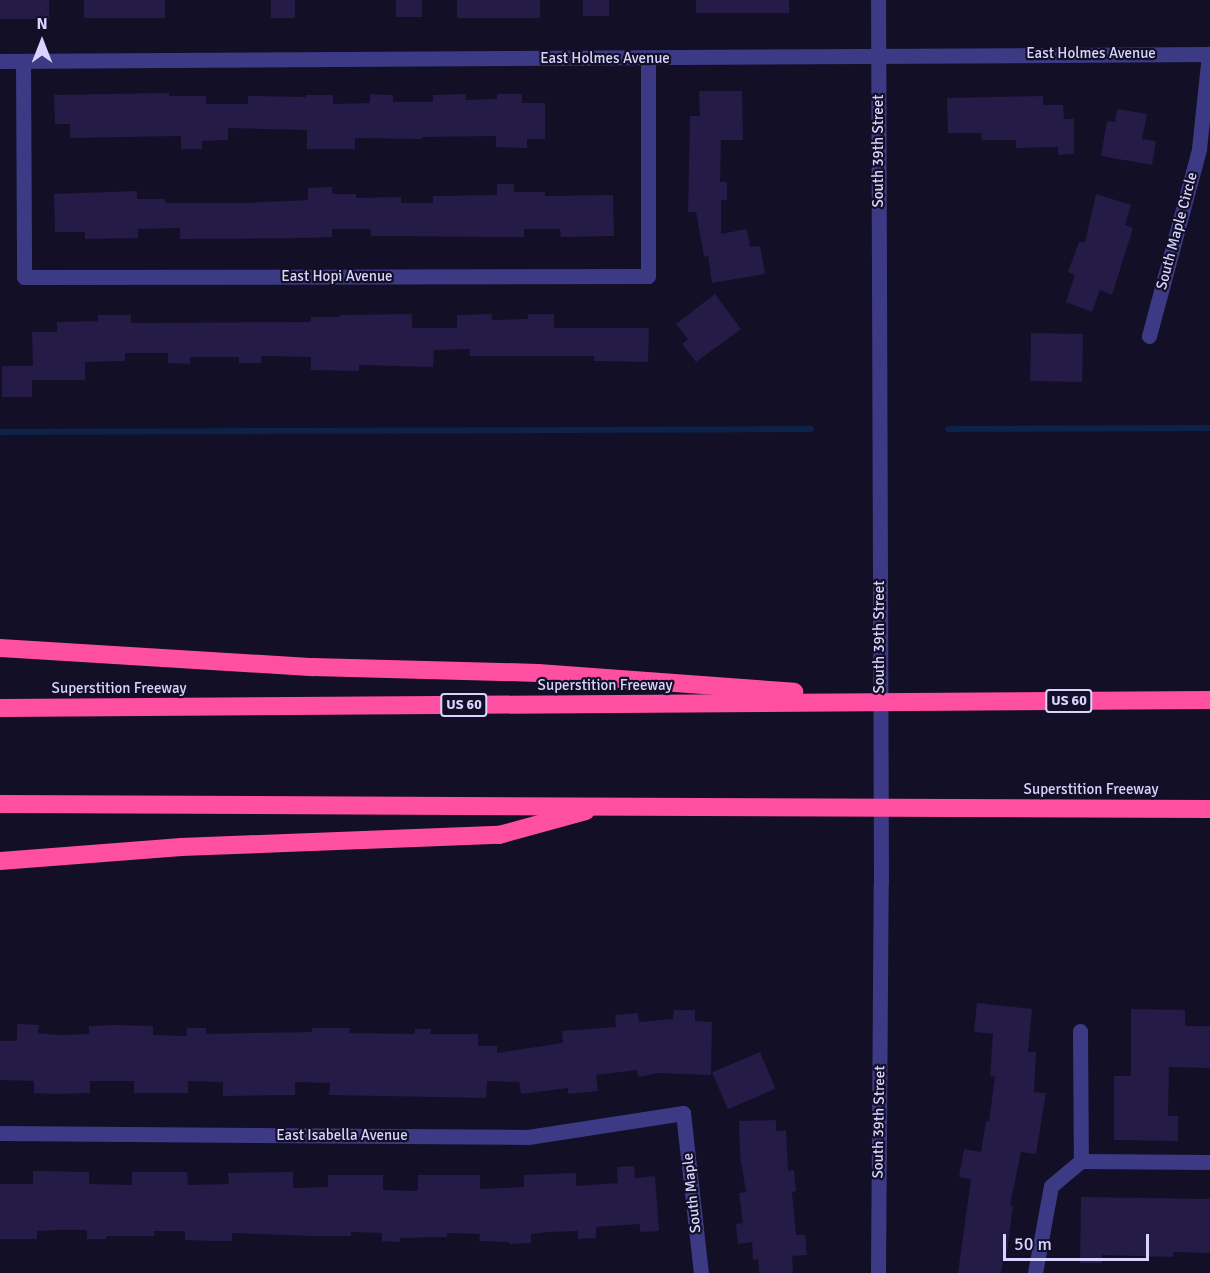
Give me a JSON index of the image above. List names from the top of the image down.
{
  "streets": {
    "highway": ["Superstition Freeway", "US 60"],
    "street": [
      "East Holmes Avenue",
      "South 39th Street",
      "South Maple Circle",
      "East Hopi Avenue",
      "East Isabella Avenue",
      "South Maple"
    ]
  },
  "crossings": [
    ["East Holmes Avenue", "South 39th Street"],
    ["East Holmes Avenue", "South Maple Circle"],
    ["East Holmes Avenue", "East Hopi Avenue"],
    ["East Isabella Avenue", "South Maple"]
  ],
  "scale_bar": "50 m",
  "north": "top"
}
